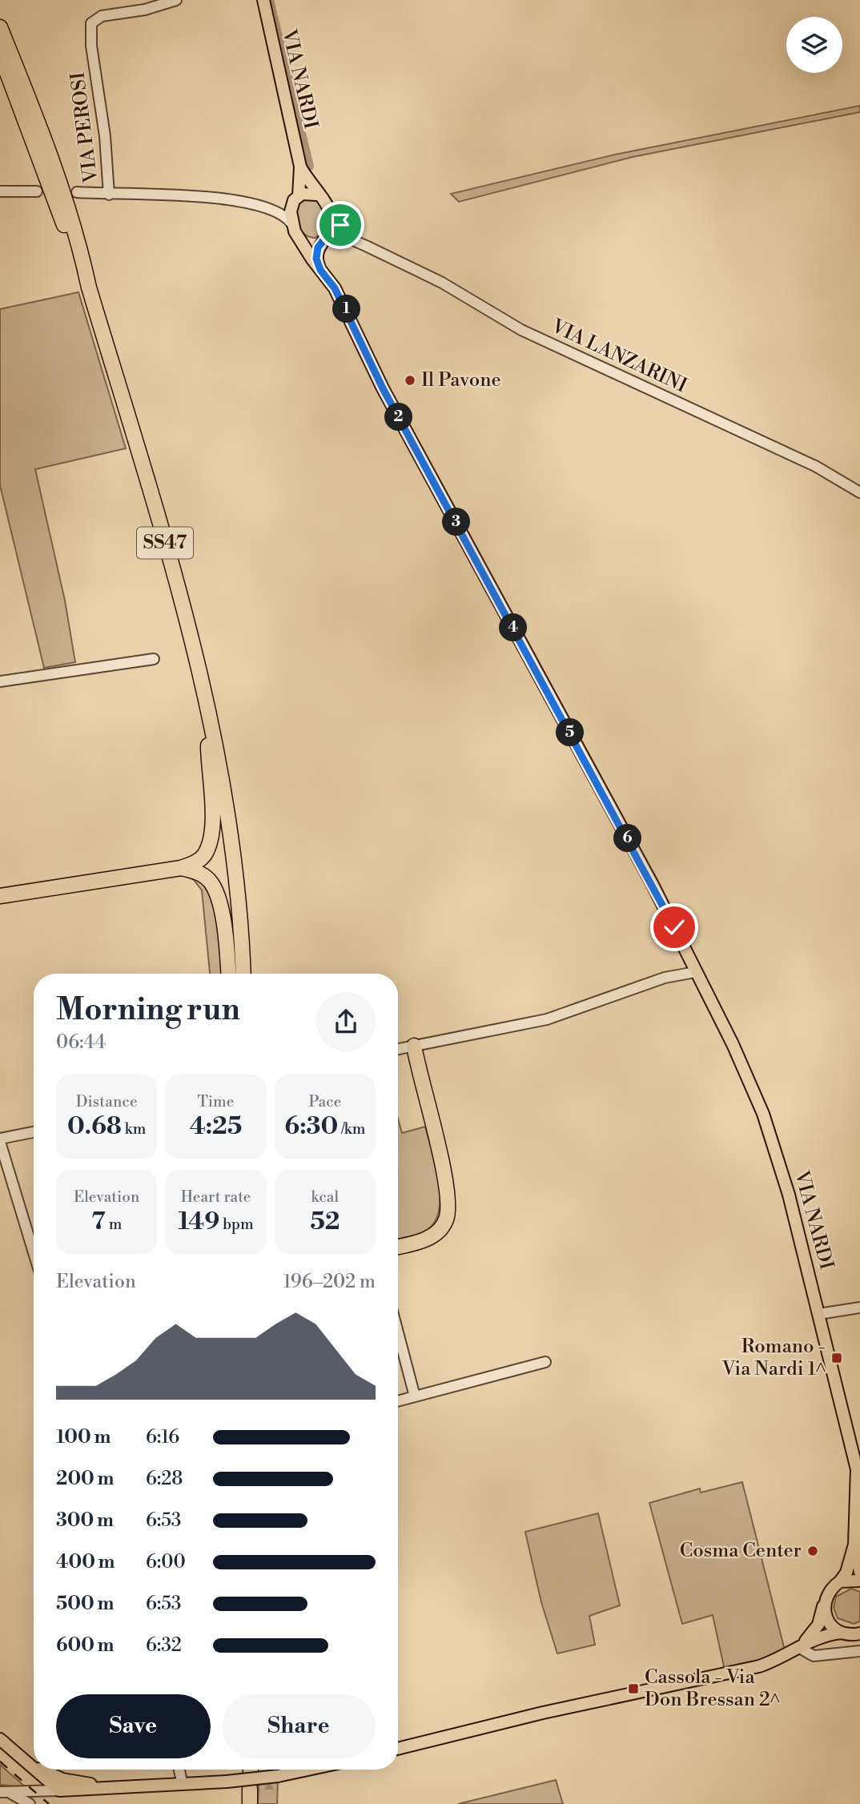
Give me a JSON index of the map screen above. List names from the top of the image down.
{
  "streets": {
    "highway": ["SS47"],
    "main road": ["VIA NARDI"],
    "street": ["VIA PEROSI", "VIA LANZARINI"]
  },
  "crossings": [
    ["VIA NARDI", "VIA LANZARINI"]
  ],
  "places": {
    "other": ["Il Pavone", "Cosma Center"],
    "transit": ["Romano - Via Nardi 1^", "Cassola - Via Don Bressan 2^"]
  },
  "page": {
    "pins": [
      "1",
      "2",
      "3",
      "4",
      "5",
      "6"
    ],
    "heading": ["Morning run", "06:44"],
    "stats": [
      ["Distance", "0.68 km"],
      ["Time", "4:25"],
      ["Pace", "6:30 /km"],
      ["Elevation", "7 m"],
      ["Heart rate", "149 bpm"],
      ["kcal", "52"]
    ],
    "chart": ["Elevation", "196–202 m"],
    "list": [
      {
        "name": "100 m",
        "note": "6:16"
      },
      {
        "name": "200 m",
        "note": "6:28"
      },
      {
        "name": "300 m",
        "note": "6:53"
      },
      {
        "name": "400 m",
        "note": "6:00"
      },
      {
        "name": "500 m",
        "note": "6:53"
      },
      {
        "name": "600 m",
        "note": "6:32"
      }
    ],
    "buttons": ["Save", "Share"]
  }
}
